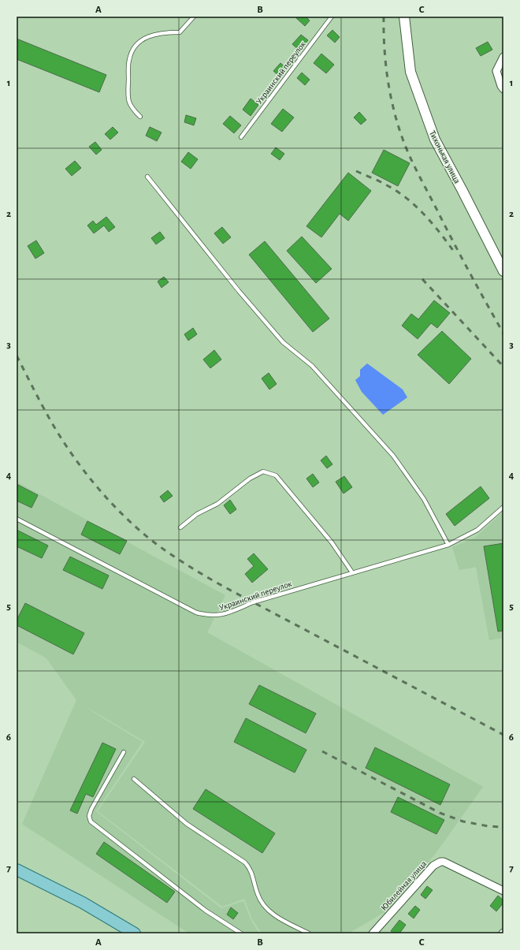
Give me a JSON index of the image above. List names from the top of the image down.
{
  "streets": {
    "street": ["Тихонькая улица", "Юбилейная улица"],
    "lane": ["Украинский переулок"]
  },
  "grid": {
    "columns": ["A", "B", "C"],
    "rows": [
      "1",
      "2",
      "3",
      "4",
      "5",
      "6",
      "7"
    ]
  }
}
